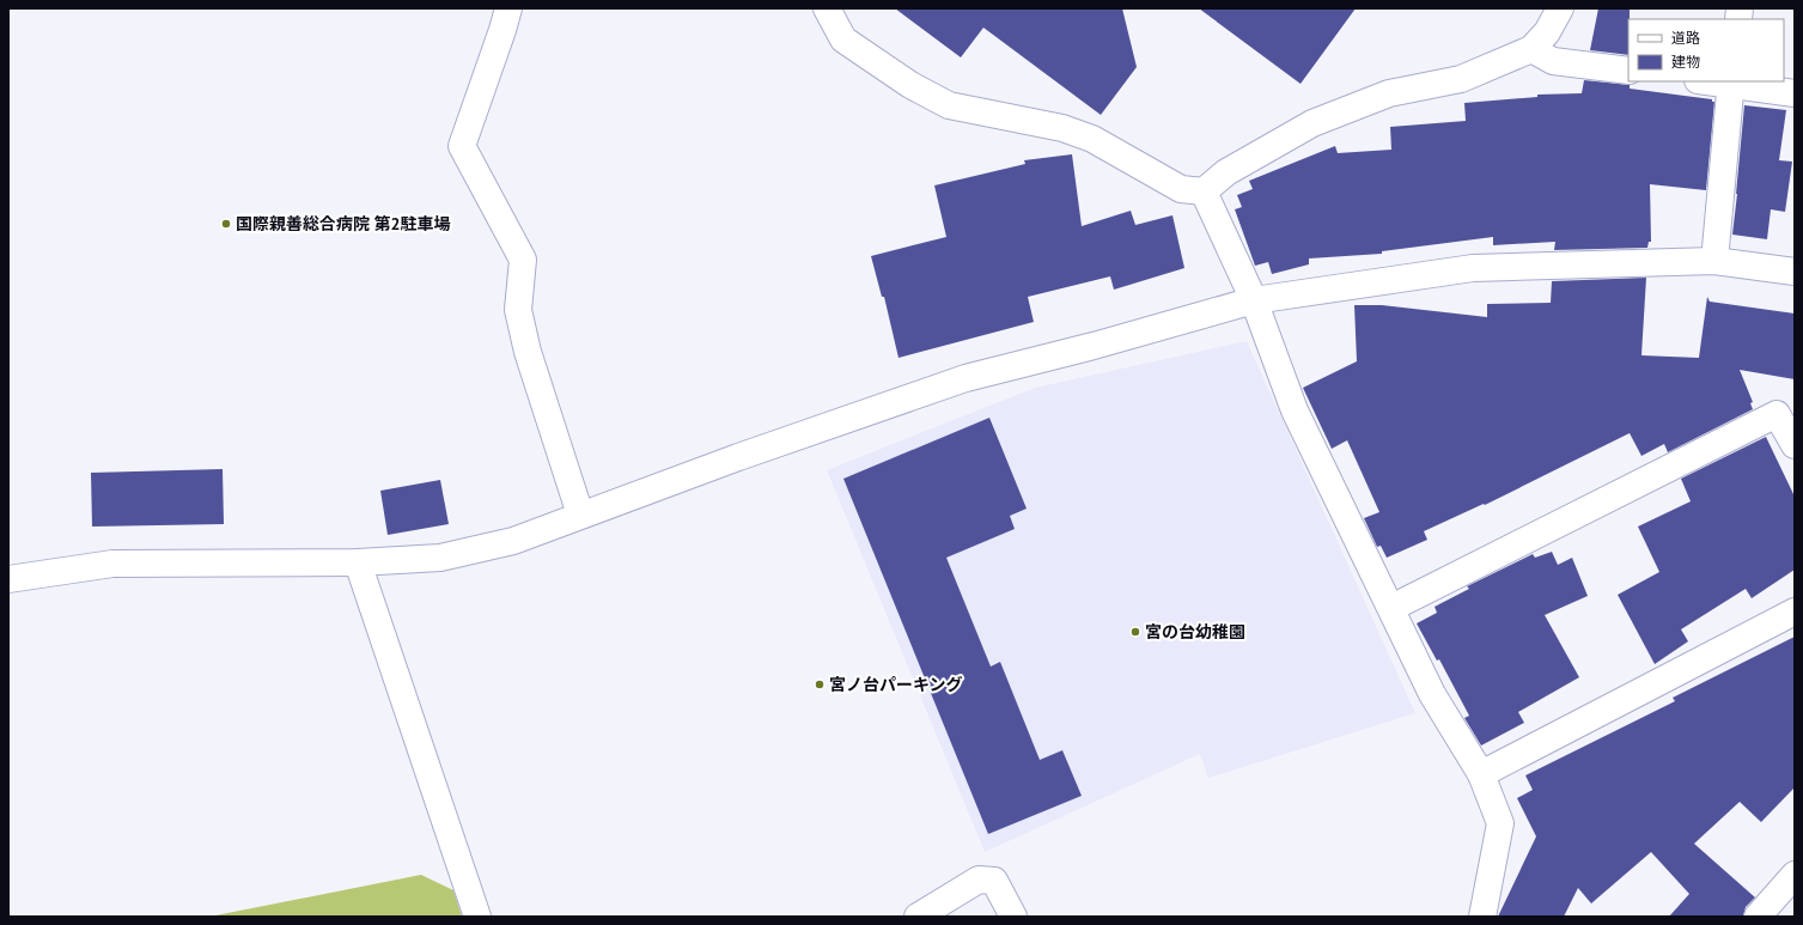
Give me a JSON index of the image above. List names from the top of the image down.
{
  "places": ["国際親善総合病院 第2駐車場", "宮の台幼稚園", "宮ノ台パーキング"],
  "legend": ["道路", "建物"]
}
